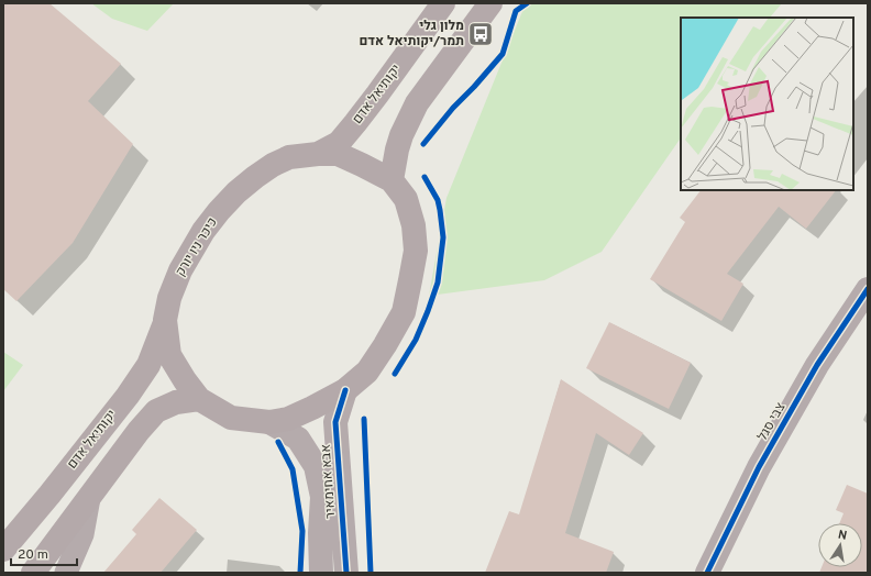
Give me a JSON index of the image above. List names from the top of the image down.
{
  "streets": {
    "main road": ["יקותיאל אדם", "כיכר ניו יורק"],
    "street": ["צבי סגל", "אבא אחימאיר"]
  },
  "crossings": [
    ["יקותיאל אדם", "כיכר ניו יורק"],
    ["כיכר ניו יורק", "אבא אחימאיר"]
  ],
  "places": {
    "bus stop": ["מלון גלי תמר/יקותיאל אדם"]
  },
  "scale_bar": "20 m",
  "north": "top"
}
